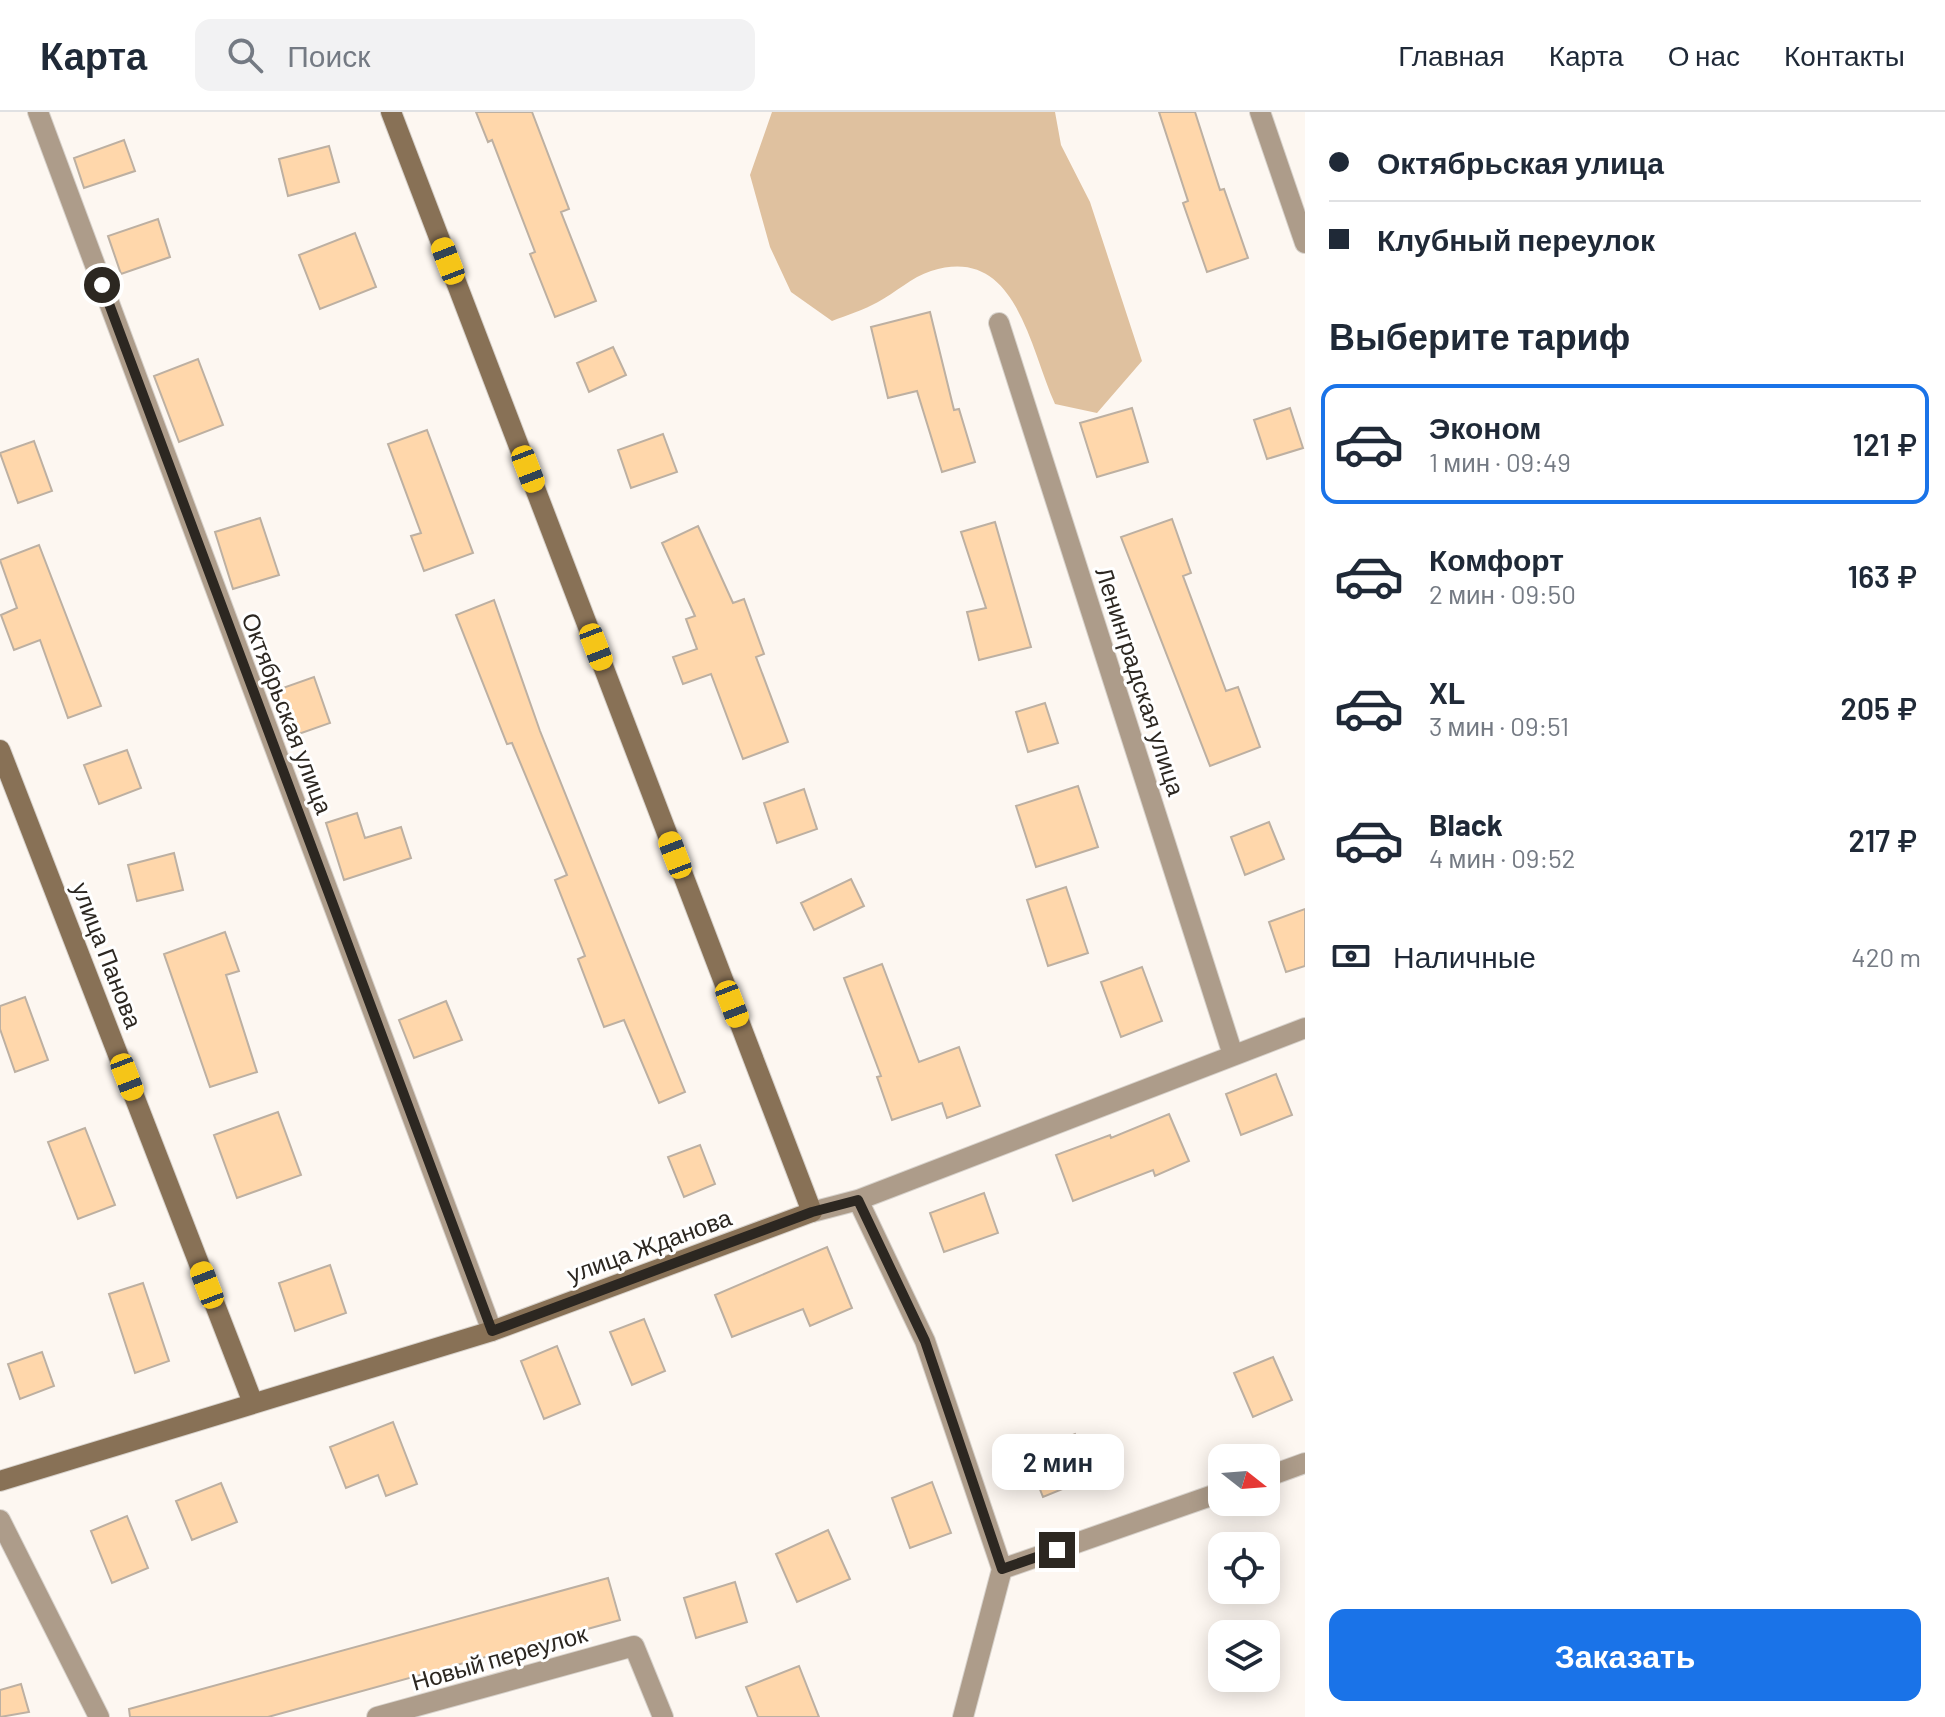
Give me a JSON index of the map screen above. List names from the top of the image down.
{
  "streets": {
    "street": [
      "Ленинградская улица",
      "Октябрьская улица",
      "улица Панова",
      "улица Жданова",
      "Новый переулок"
    ]
  },
  "crossings": [
    ["Ленинградская улица", "улица Жданова"],
    ["Октябрьская улица", "улица Жданова"],
    ["улица Панова", "улица Жданова"]
  ],
  "north": "right",
  "page": {
    "header": "Карта",
    "search": "Поиск",
    "nav": [
      "Главная",
      "Карта",
      "О нас",
      "Контакты"
    ],
    "banner": ["Октябрьская улица", "Клубный переулок"],
    "heading": "Выберите тариф",
    "list": [
      {
        "name": "Эконом",
        "note": "1 мин · 09:49",
        "value": "121 ₽"
      },
      {
        "name": "Комфорт",
        "note": "2 мин · 09:50",
        "value": "163 ₽"
      },
      {
        "name": "XL",
        "note": "3 мин · 09:51",
        "value": "205 ₽"
      },
      {
        "name": "Black",
        "note": "4 мин · 09:52",
        "value": "217 ₽"
      }
    ],
    "pay": ["Наличные", "420 m"],
    "bubble": "2 мин",
    "buttons": "Заказать"
  }
}
